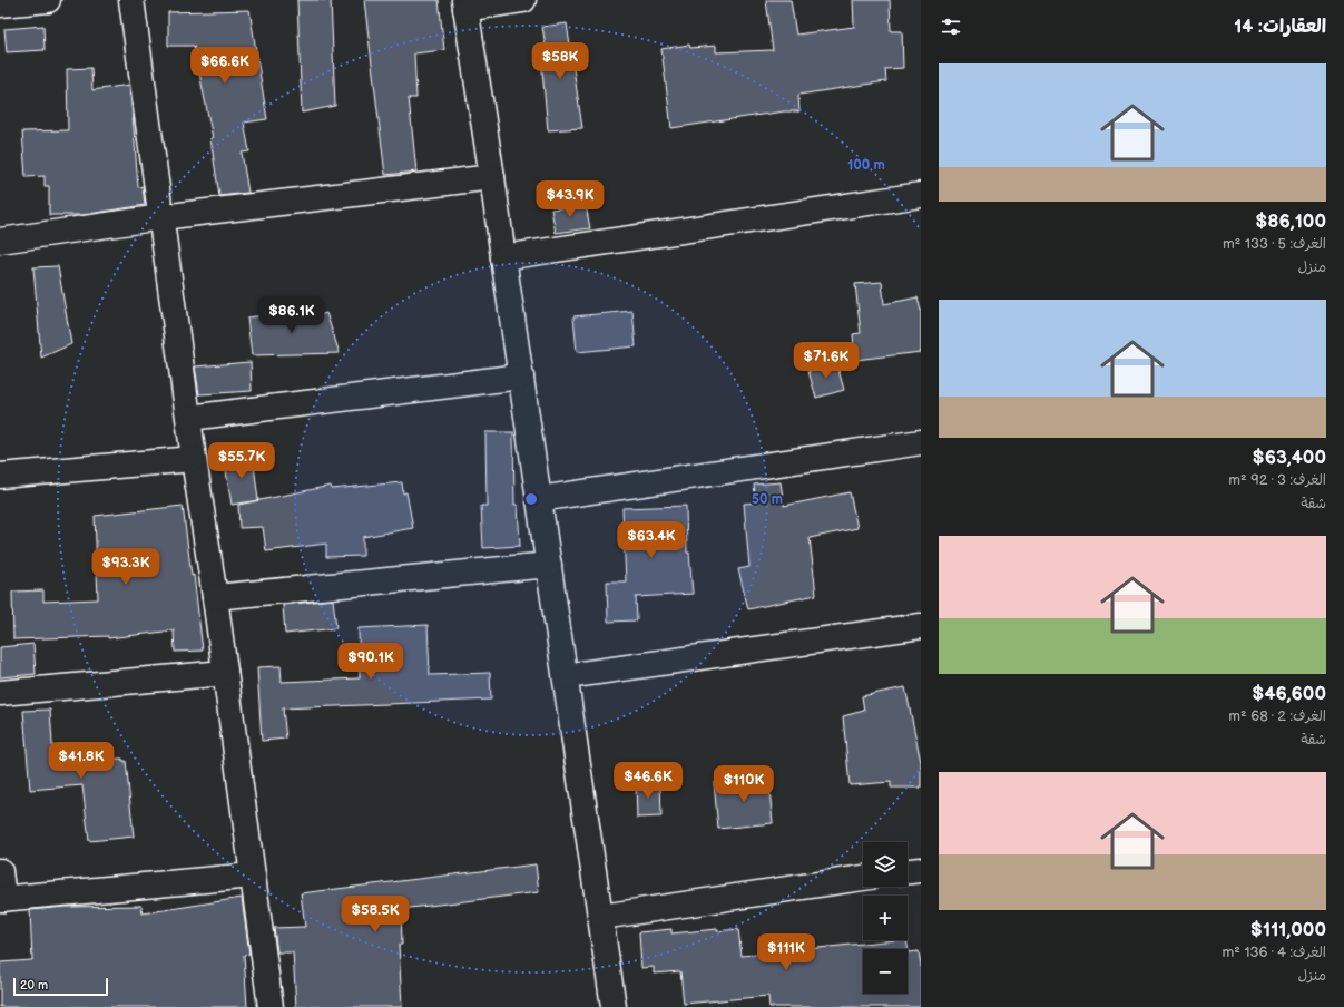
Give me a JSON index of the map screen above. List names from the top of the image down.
{
  "scale_bar": "20 m",
  "page": {
    "heading": "العقارات: 14",
    "price": [
      "$58K",
      "$66.6K",
      "$43.9K",
      "$86.1K",
      "$71.6K",
      "$55.7K",
      "$63.4K",
      "$93.3K",
      "$90.1K",
      "$41.8K",
      "$46.6K",
      "$110K",
      "$58.5K",
      "$111K"
    ],
    "list": [
      {
        "name": "$86,100",
        "note": "الغرف: 5 · 133 m² · منزل"
      },
      {
        "name": "$63,400",
        "note": "الغرف: 3 · 92 m² · شقة"
      },
      {
        "name": "$46,600",
        "note": "الغرف: 2 · 68 m² · شقة"
      },
      {
        "name": "$111,000",
        "note": "الغرف: 4 · 136 m² · منزل"
      }
    ],
    "map_buttons": ["+", "−"],
    "scale": "20 m"
  },
  "rings": ["100 m", "50 m"]
}
